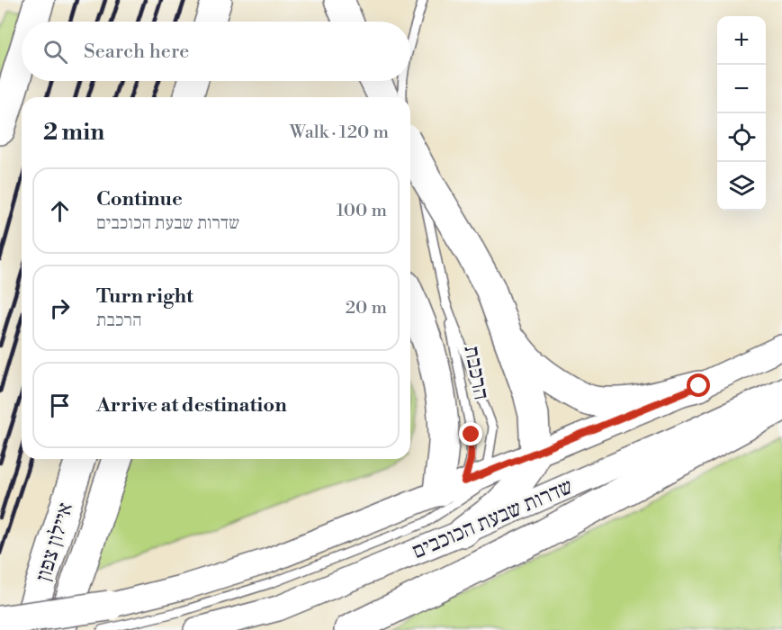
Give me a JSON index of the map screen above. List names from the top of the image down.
{
  "streets": {
    "highway": ["איילון צפון"],
    "main road": ["שדרות שבעת הכוכבים"],
    "lane": ["הרכבת"]
  },
  "crossings": [
    ["הרכבת", "שדרות שבעת הכוכבים"]
  ],
  "page": {
    "map_buttons": ["+", "−"],
    "search": "Search here",
    "heading": ["2 min", "Walk · 120 m"],
    "list": [
      ["Continue", "שדרות שבעת הכוכבים", "100 m"],
      ["Turn right", "הרכבת", "20 m"],
      "Arrive at destination"
    ]
  }
}
